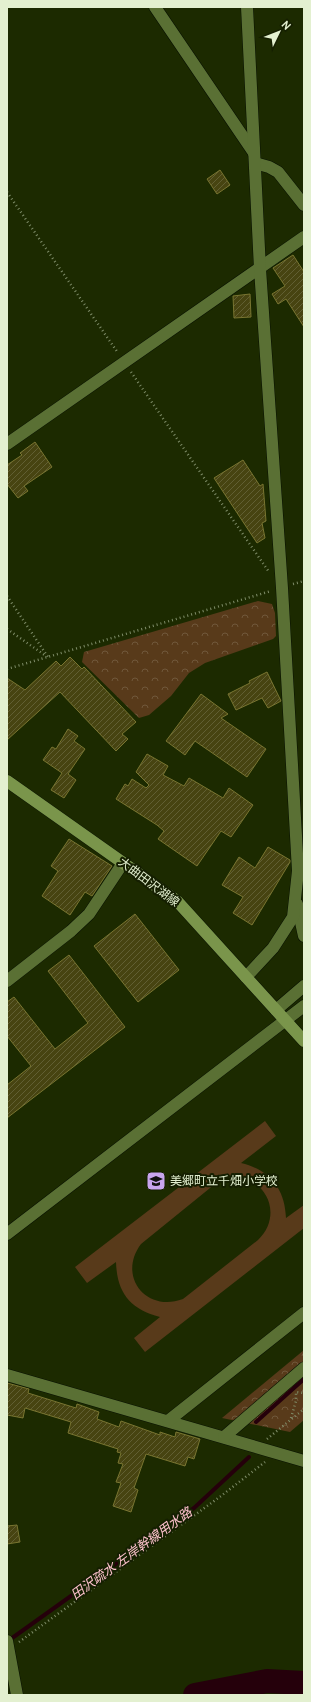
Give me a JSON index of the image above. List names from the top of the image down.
{
  "streets": {
    "main road": ["大曲田沢湖線"]
  },
  "water": ["田沢疏水 左岸幹線用水路"],
  "places": {
    "school or university": ["美郷町立千畑小学校"]
  },
  "north": "top right"
}
